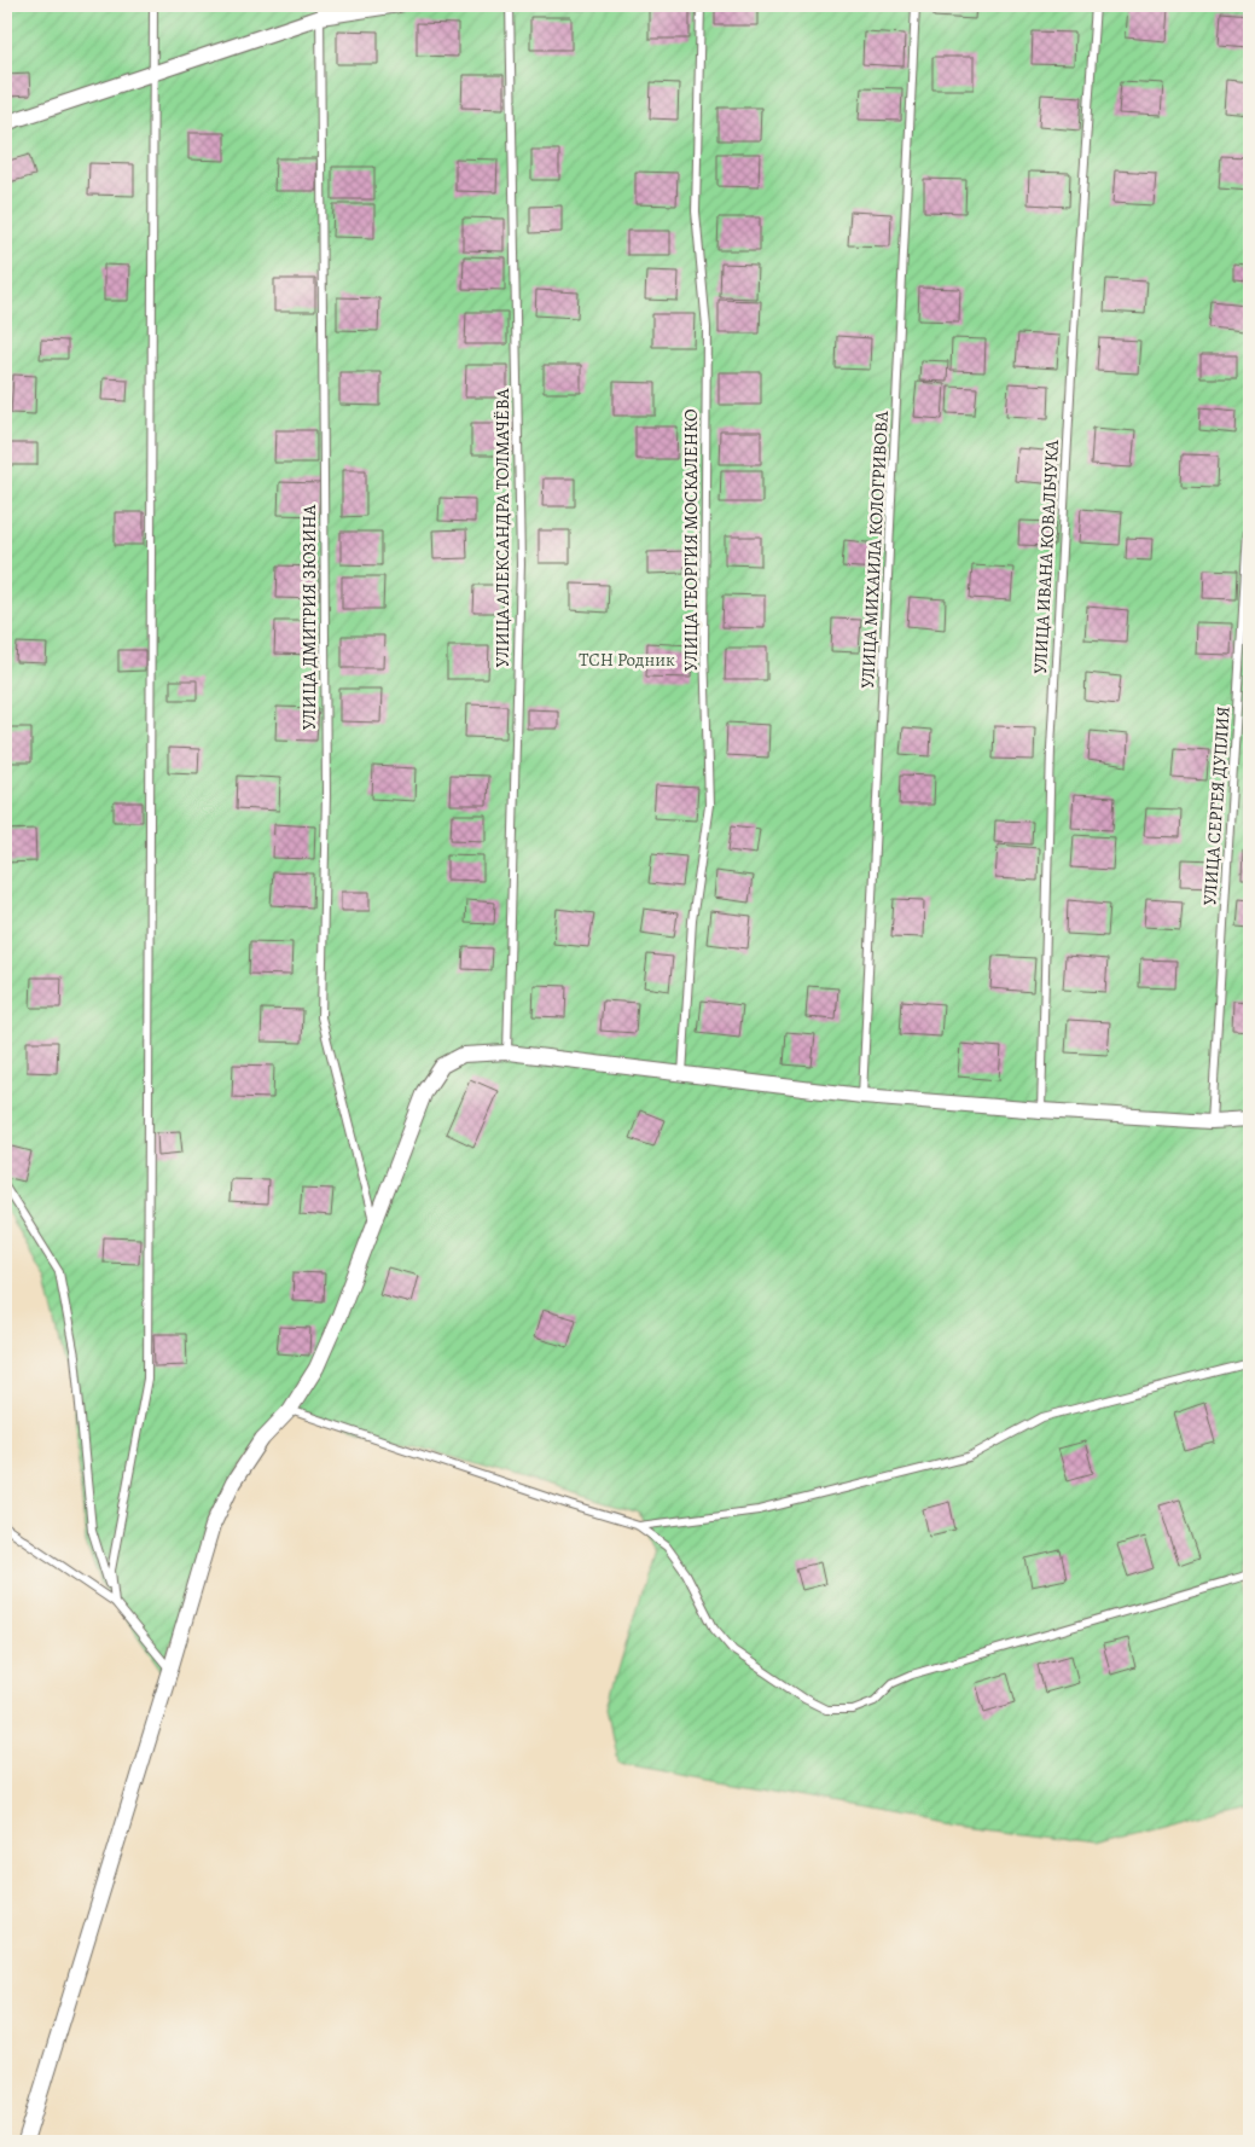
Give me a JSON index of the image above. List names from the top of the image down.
{
  "streets": {
    "lane": [
      "УЛИЦА АЛЕКСАНДРА ТОЛМАЧЁВА",
      "УЛИЦА ГЕОРГИЯ МОСКАЛЕНКО",
      "УЛИЦА МИХАИЛА КОЛОГРИВОВА",
      "УЛИЦА ИВАНА КОВАЛЬЧУКА",
      "УЛИЦА ДМИТРИЯ ЗЮЗИНА",
      "УЛИЦА СЕРГЕЯ ДУПЛИЯ"
    ]
  },
  "parks": ["ТСН Родник"]
}
